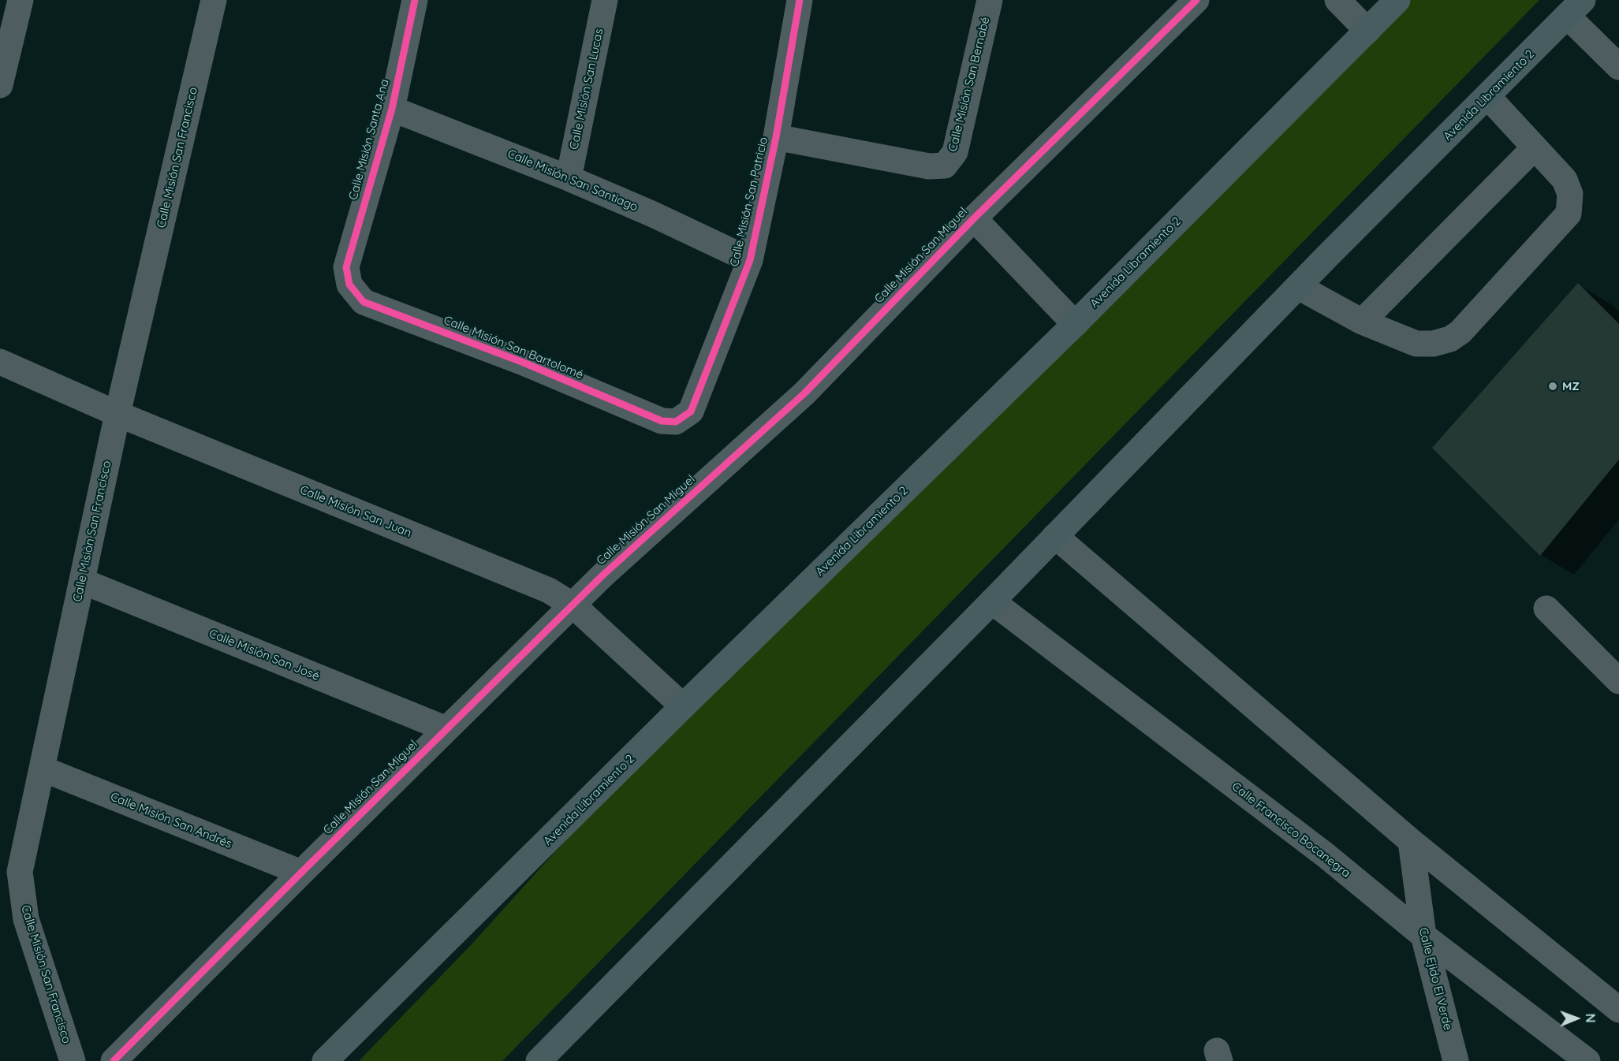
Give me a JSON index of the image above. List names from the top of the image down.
{
  "streets": {
    "main road": ["Avenida Libramiento 2"],
    "street": [
      "Calle Misión San Bernabé",
      "Calle Misión San Lucas",
      "Calle Misión Santa Ana",
      "Calle Misión San Francisco",
      "Calle Misión San Santiago",
      "Calle Misión San Patricio",
      "Calle Misión San Miguel",
      "Calle Misión San Bartolomé",
      "Calle Misión San Juan",
      "Calle Misión San José",
      "Calle Misión San Andrés",
      "Calle Francisco Bocanegra",
      "Calle Ejido El Verde"
    ]
  },
  "crossings": [
    ["Calle Misión San Bernabé", "Calle Misión San Patricio"],
    ["Calle Misión San Lucas", "Calle Misión San Santiago"],
    ["Avenida Libramiento 2", "Calle Misión San Juan"],
    ["Avenida Libramiento 2", "Calle Francisco Bocanegra"],
    ["Calle Misión Santa Ana", "Calle Misión San Santiago"],
    ["Calle Misión Santa Ana", "Calle Misión San Bartolomé"],
    ["Calle Misión San Francisco", "Calle Misión San Juan"],
    ["Calle Misión San Francisco", "Calle Misión San José"],
    ["Calle Misión San Francisco", "Calle Misión San Andrés"],
    ["Calle Misión San Santiago", "Calle Misión San Patricio"],
    ["Calle Misión San Patricio", "Calle Misión San Bartolomé"],
    ["Calle Misión San Miguel", "Calle Misión San Juan"],
    ["Calle Misión San Miguel", "Calle Misión San José"],
    ["Calle Misión San Miguel", "Calle Misión San Andrés"],
    ["Calle Francisco Bocanegra", "Calle Ejido El Verde"]
  ],
  "places": ["MZ"],
  "north": "right"
}
